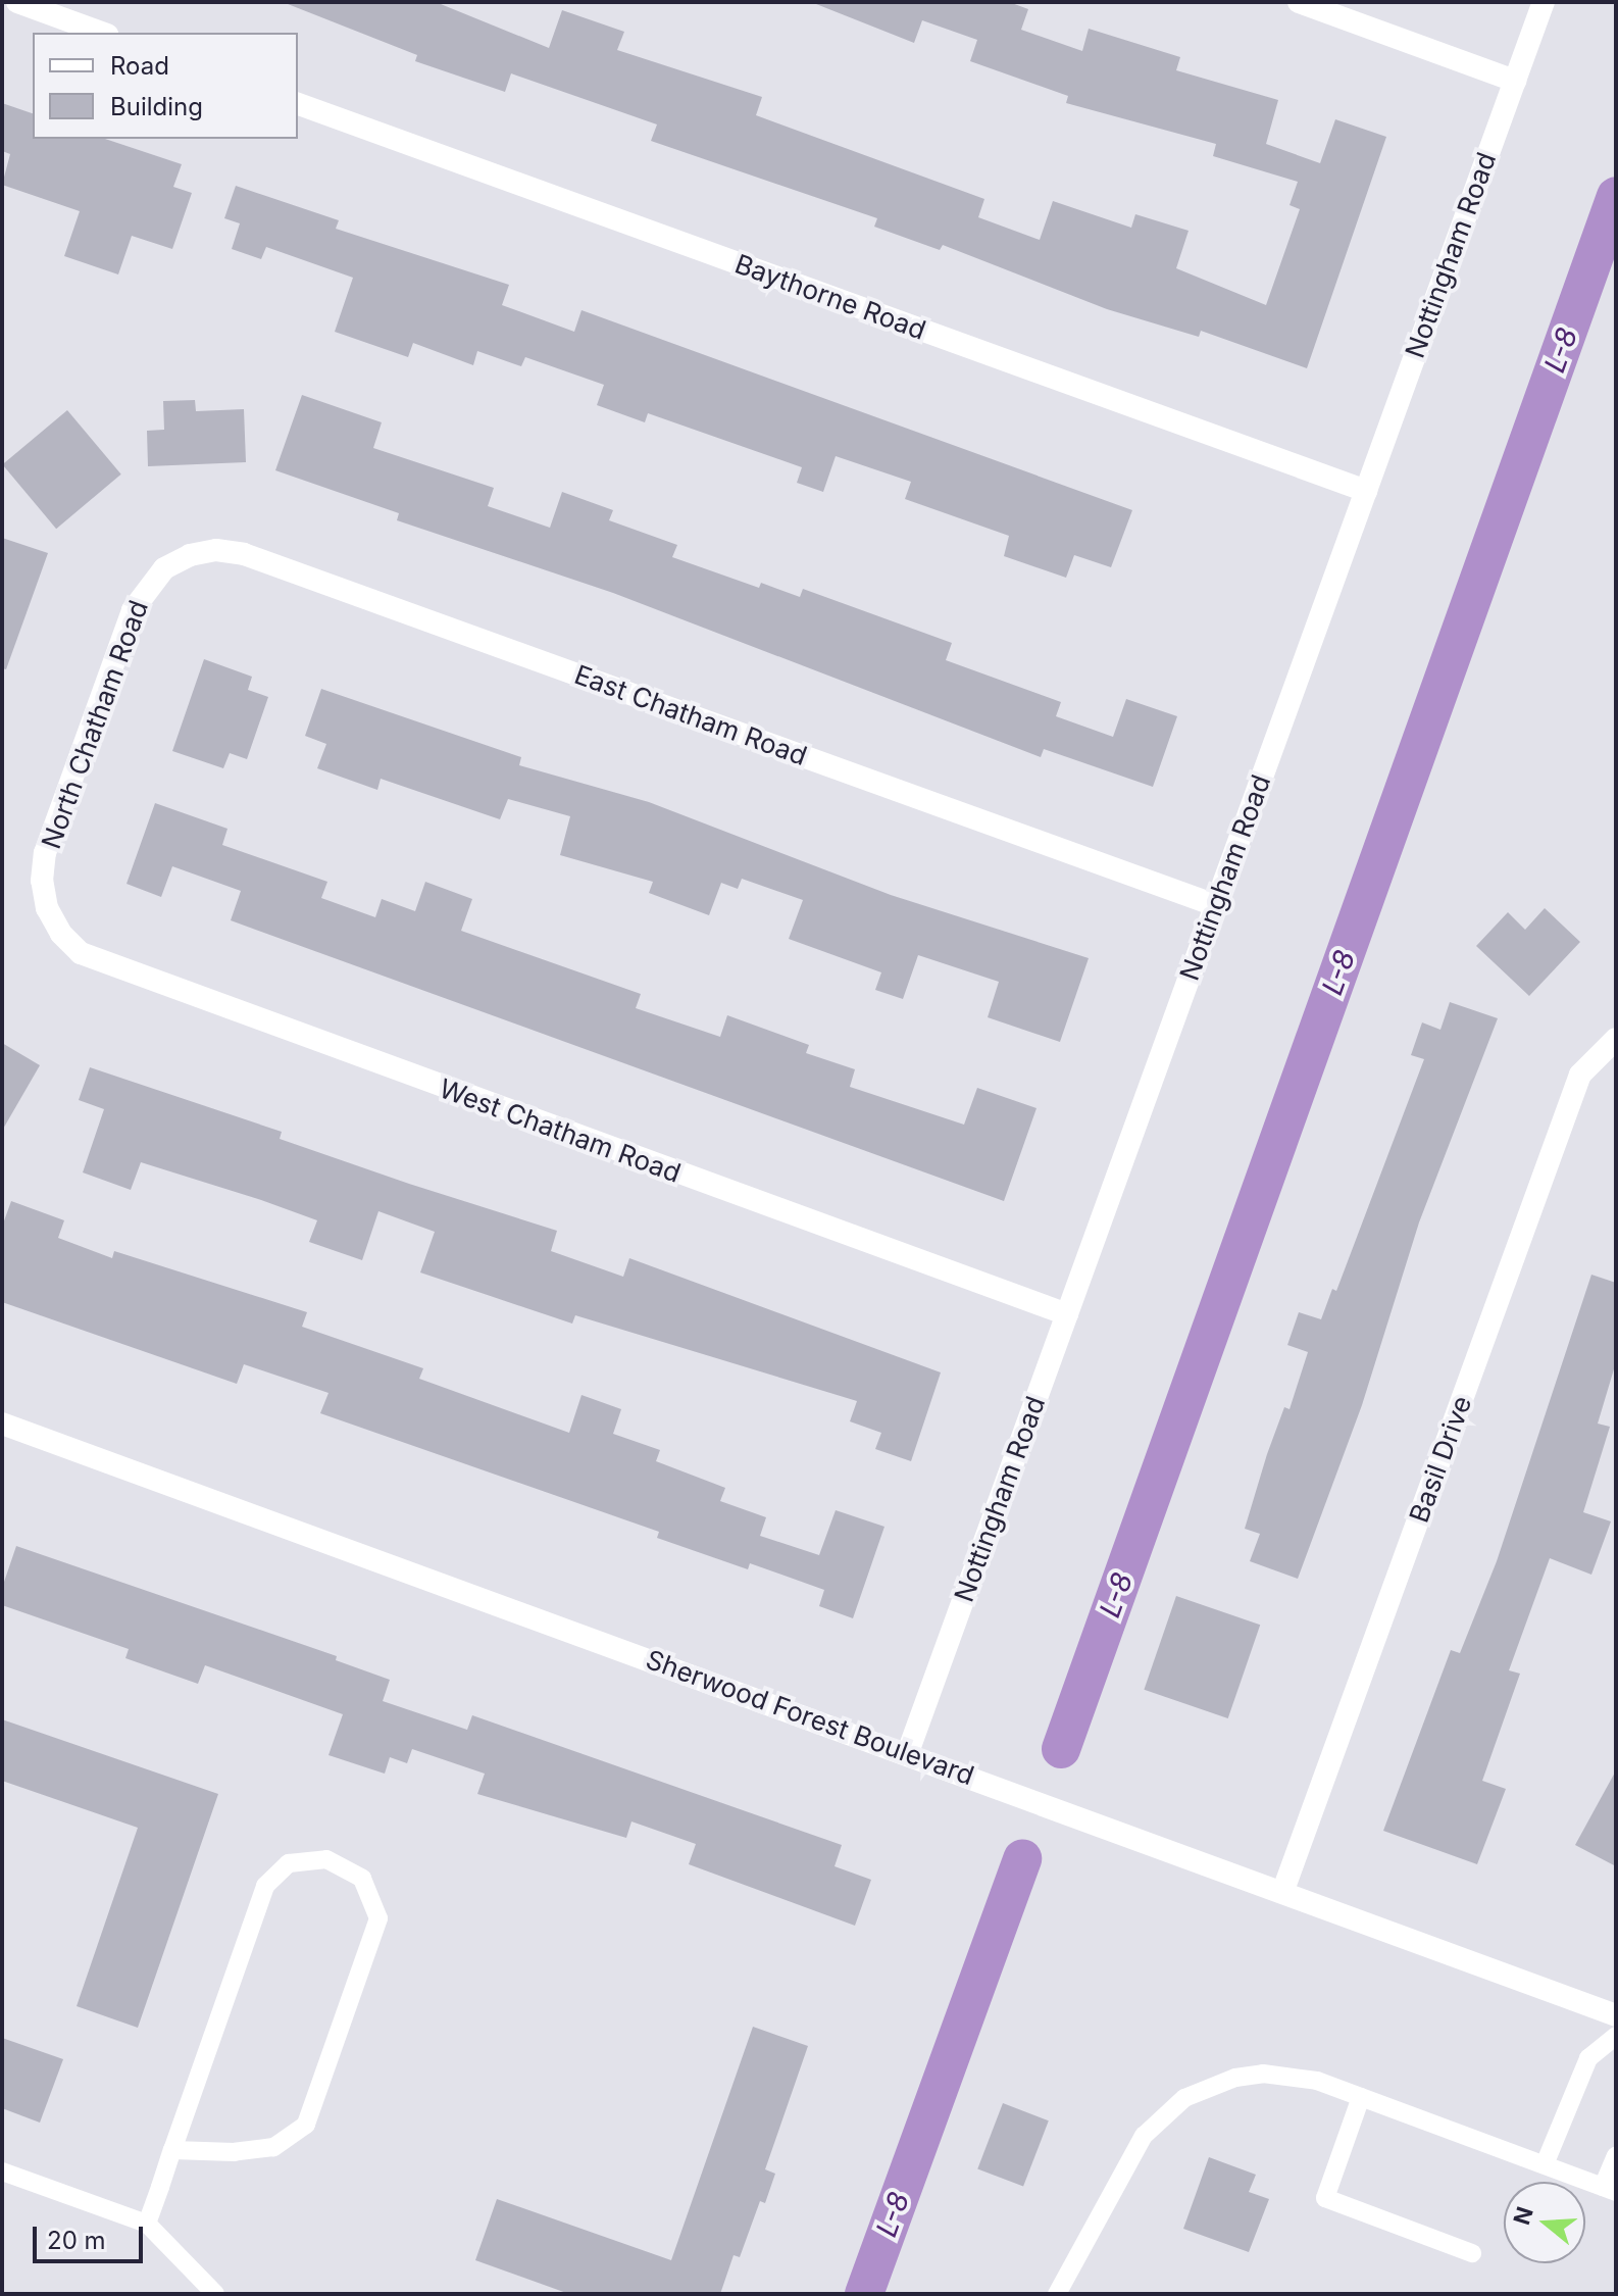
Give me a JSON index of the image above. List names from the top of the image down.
{
  "streets": {
    "street": [
      "Nottingham Road",
      "Baythorne Road",
      "East Chatham Road",
      "North Chatham Road",
      "West Chatham Road",
      "Basil Drive",
      "Sherwood Forest Boulevard"
    ]
  },
  "crossings": [
    ["Nottingham Road", "Baythorne Road"],
    ["Nottingham Road", "East Chatham Road"],
    ["Nottingham Road", "West Chatham Road"],
    ["Nottingham Road", "Sherwood Forest Boulevard"],
    ["East Chatham Road", "North Chatham Road"],
    ["North Chatham Road", "West Chatham Road"],
    ["Basil Drive", "Sherwood Forest Boulevard"]
  ],
  "water": ["L-8"],
  "legend": ["Road", "Building"],
  "scale_bar": "20 m",
  "north": "left"
}
